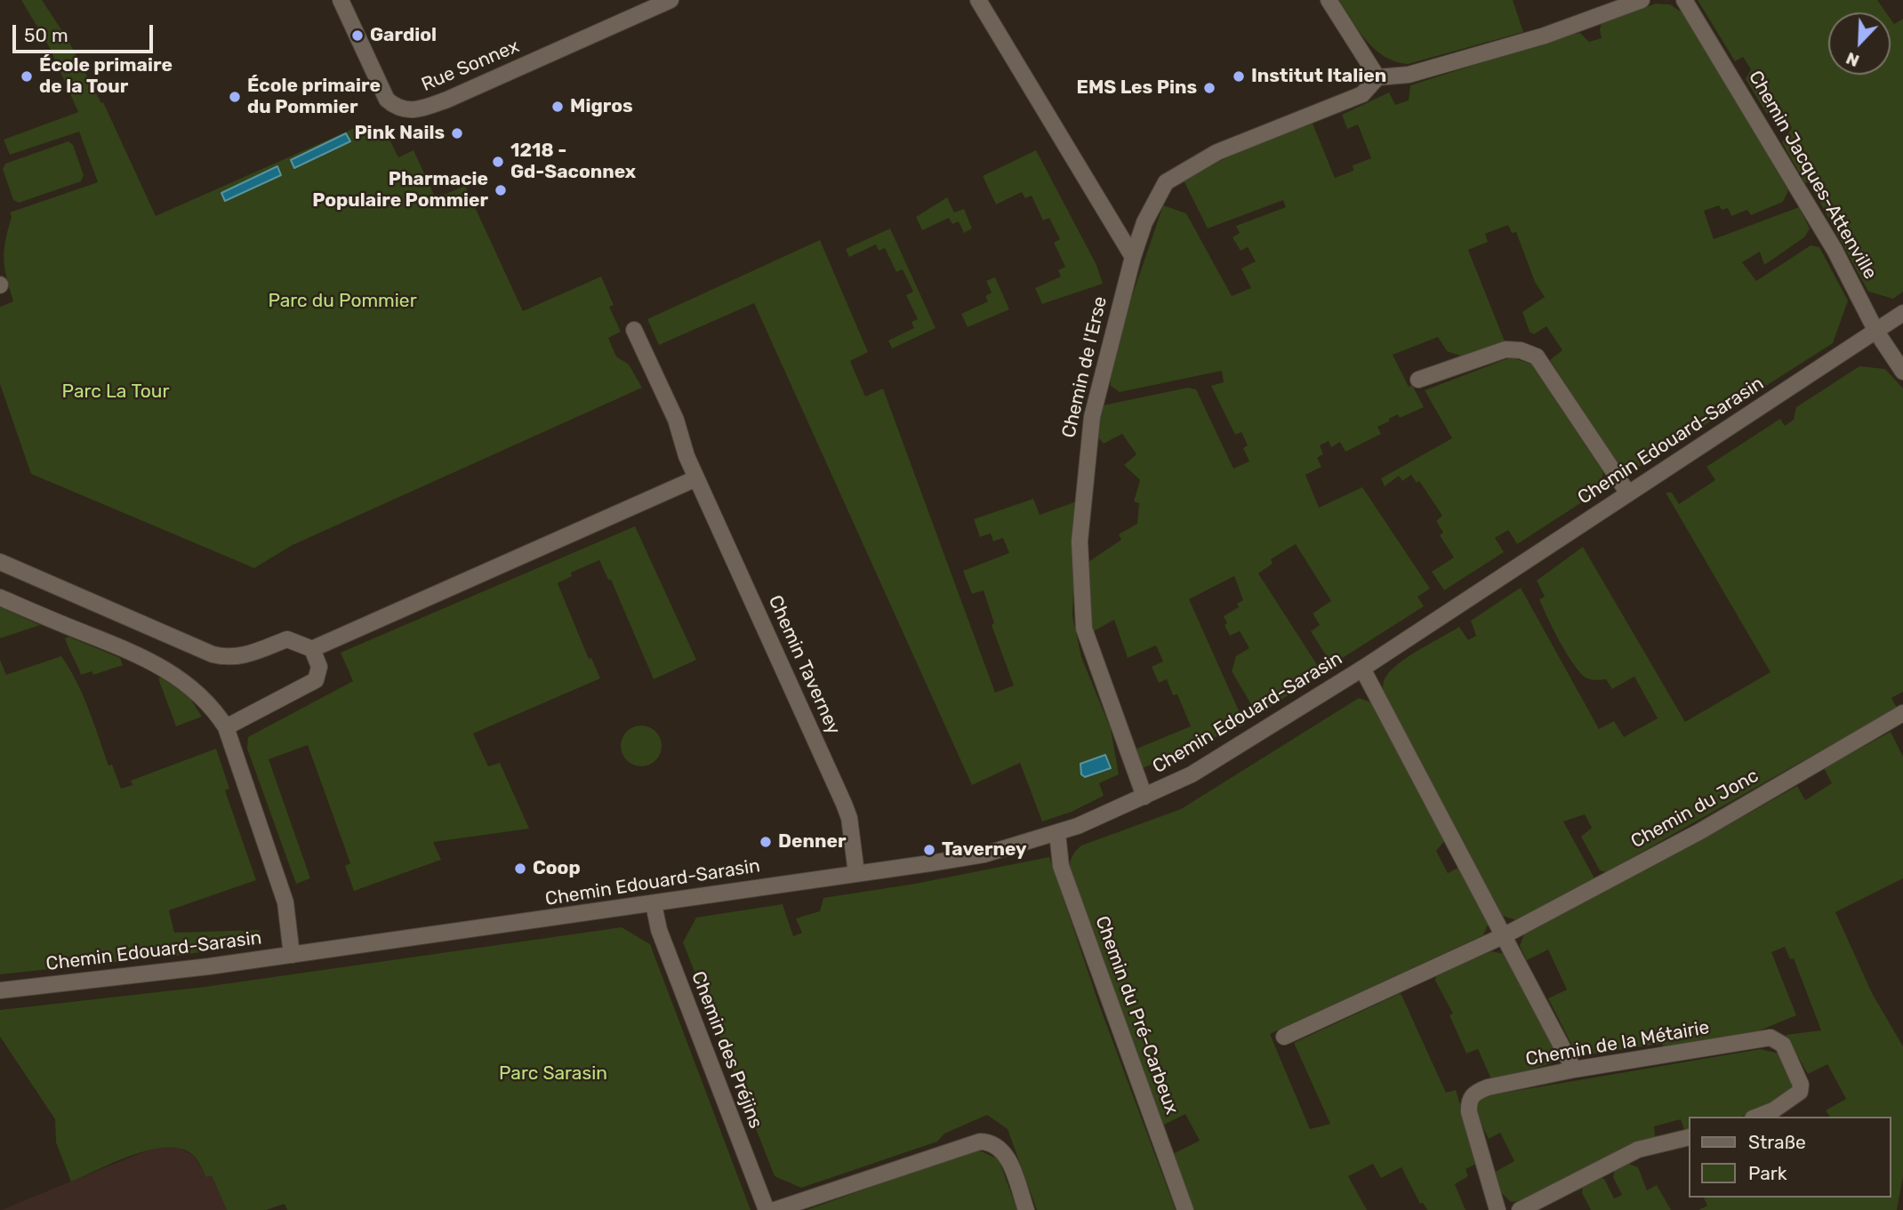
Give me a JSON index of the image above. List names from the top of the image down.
{
  "streets": {
    "street": [
      "Rue Sonnex",
      "Chemin Jacques-Attenville",
      "Chemin de l'Erse",
      "Chemin Edouard-Sarasin",
      "Chemin Taverney",
      "Chemin du Jonc",
      "Chemin du Pré-Carbeux",
      "Chemin de la Métairie",
      "Chemin des Préjins"
    ]
  },
  "crossings": [
    ["Chemin Jacques-Attenville", "Chemin Edouard-Sarasin"],
    ["Chemin de l'Erse", "Chemin Edouard-Sarasin"],
    ["Chemin Edouard-Sarasin", "Chemin Taverney"],
    ["Chemin Edouard-Sarasin", "Chemin du Pré-Carbeux"],
    ["Chemin Edouard-Sarasin", "Chemin des Préjins"]
  ],
  "parks": ["Parc du Pommier", "Parc La Tour", "Parc Sarasin"],
  "places": [
    "Gardiol",
    "École primaire de la Tour",
    "Institut Italien",
    "EMS Les Pins",
    "École primaire du Pommier",
    "Migros",
    "Pink Nails",
    "1218 - Gd-Saconnex",
    "Pharmacie Populaire Pommier",
    "Denner",
    "Taverney",
    "Coop"
  ],
  "legend": ["Straße", "Park"],
  "scale_bar": "50 m",
  "north": "bottom left"
}
